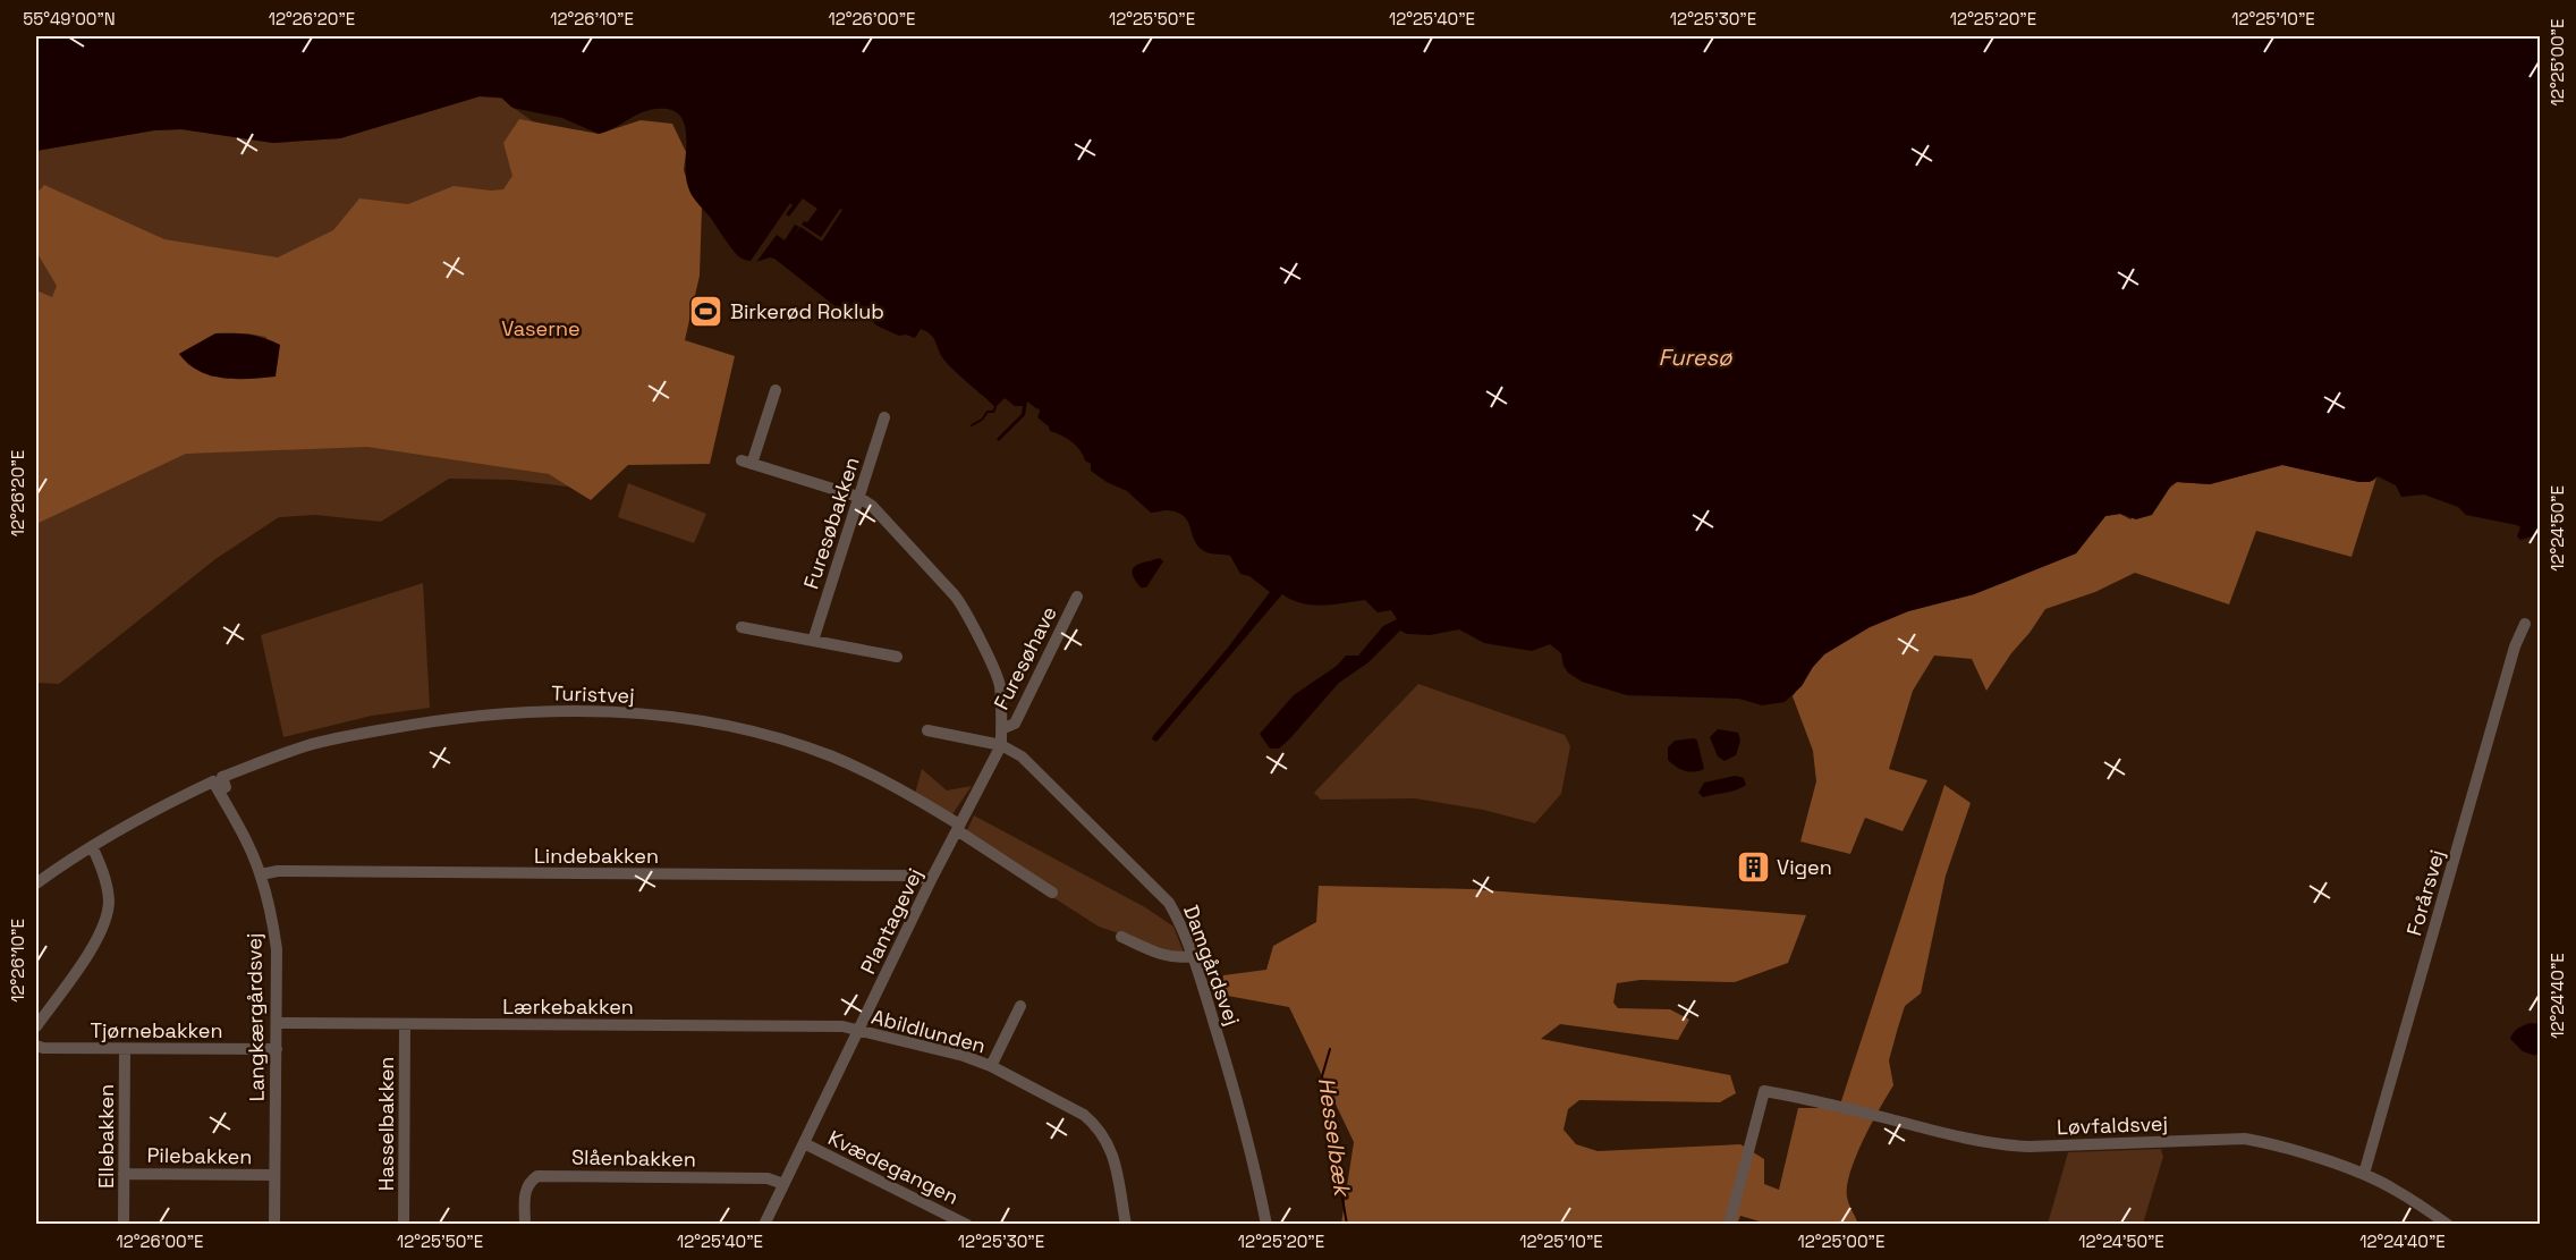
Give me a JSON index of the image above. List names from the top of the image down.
{
  "streets": {
    "street": [
      "Furesøbakken",
      "Furesøhave",
      "Turistvej",
      "Lindebakken",
      "Forårsvej",
      "Plantagevej",
      "Damgårdsvej",
      "Lærkebakken",
      "Langkærgårdsvej",
      "Tjørnebakken",
      "Abildlunden",
      "Hasselbakken",
      "Løvfaldsvej",
      "Ellebakken",
      "Pilebakken",
      "Slåenbakken",
      "Kvædegangen"
    ]
  },
  "crossings": [
    ["Furesøbakken", "Plantagevej"],
    ["Furesøhave", "Plantagevej"],
    ["Turistvej", "Plantagevej"],
    ["Lindebakken", "Plantagevej"],
    ["Lindebakken", "Langkærgårdsvej"],
    ["Forårsvej", "Løvfaldsvej"],
    ["Plantagevej", "Damgårdsvej"],
    ["Plantagevej", "Lærkebakken"],
    ["Plantagevej", "Abildlunden"],
    ["Plantagevej", "Slåenbakken"],
    ["Plantagevej", "Kvædegangen"],
    ["Lærkebakken", "Langkærgårdsvej"],
    ["Lærkebakken", "Abildlunden"],
    ["Lærkebakken", "Hasselbakken"],
    ["Langkærgårdsvej", "Tjørnebakken"],
    ["Langkærgårdsvej", "Pilebakken"],
    ["Tjørnebakken", "Ellebakken"],
    ["Ellebakken", "Pilebakken"]
  ],
  "water": ["Furesø", "Hesselbæk"],
  "parks": ["Vaserne"],
  "places": {
    "sports": ["Birkerød Roklub"],
    "building": ["Vigen"]
  },
  "coordinates": [
    "55°49'00\"N",
    "12°26'20\"E",
    "12°26'10\"E",
    "12°26'00\"E",
    "12°25'50\"E",
    "12°25'40\"E",
    "12°25'30\"E",
    "12°25'20\"E",
    "12°25'10\"E",
    "12°25'00\"E",
    "12°24'50\"E",
    "12°24'40\"E"
  ]
}
